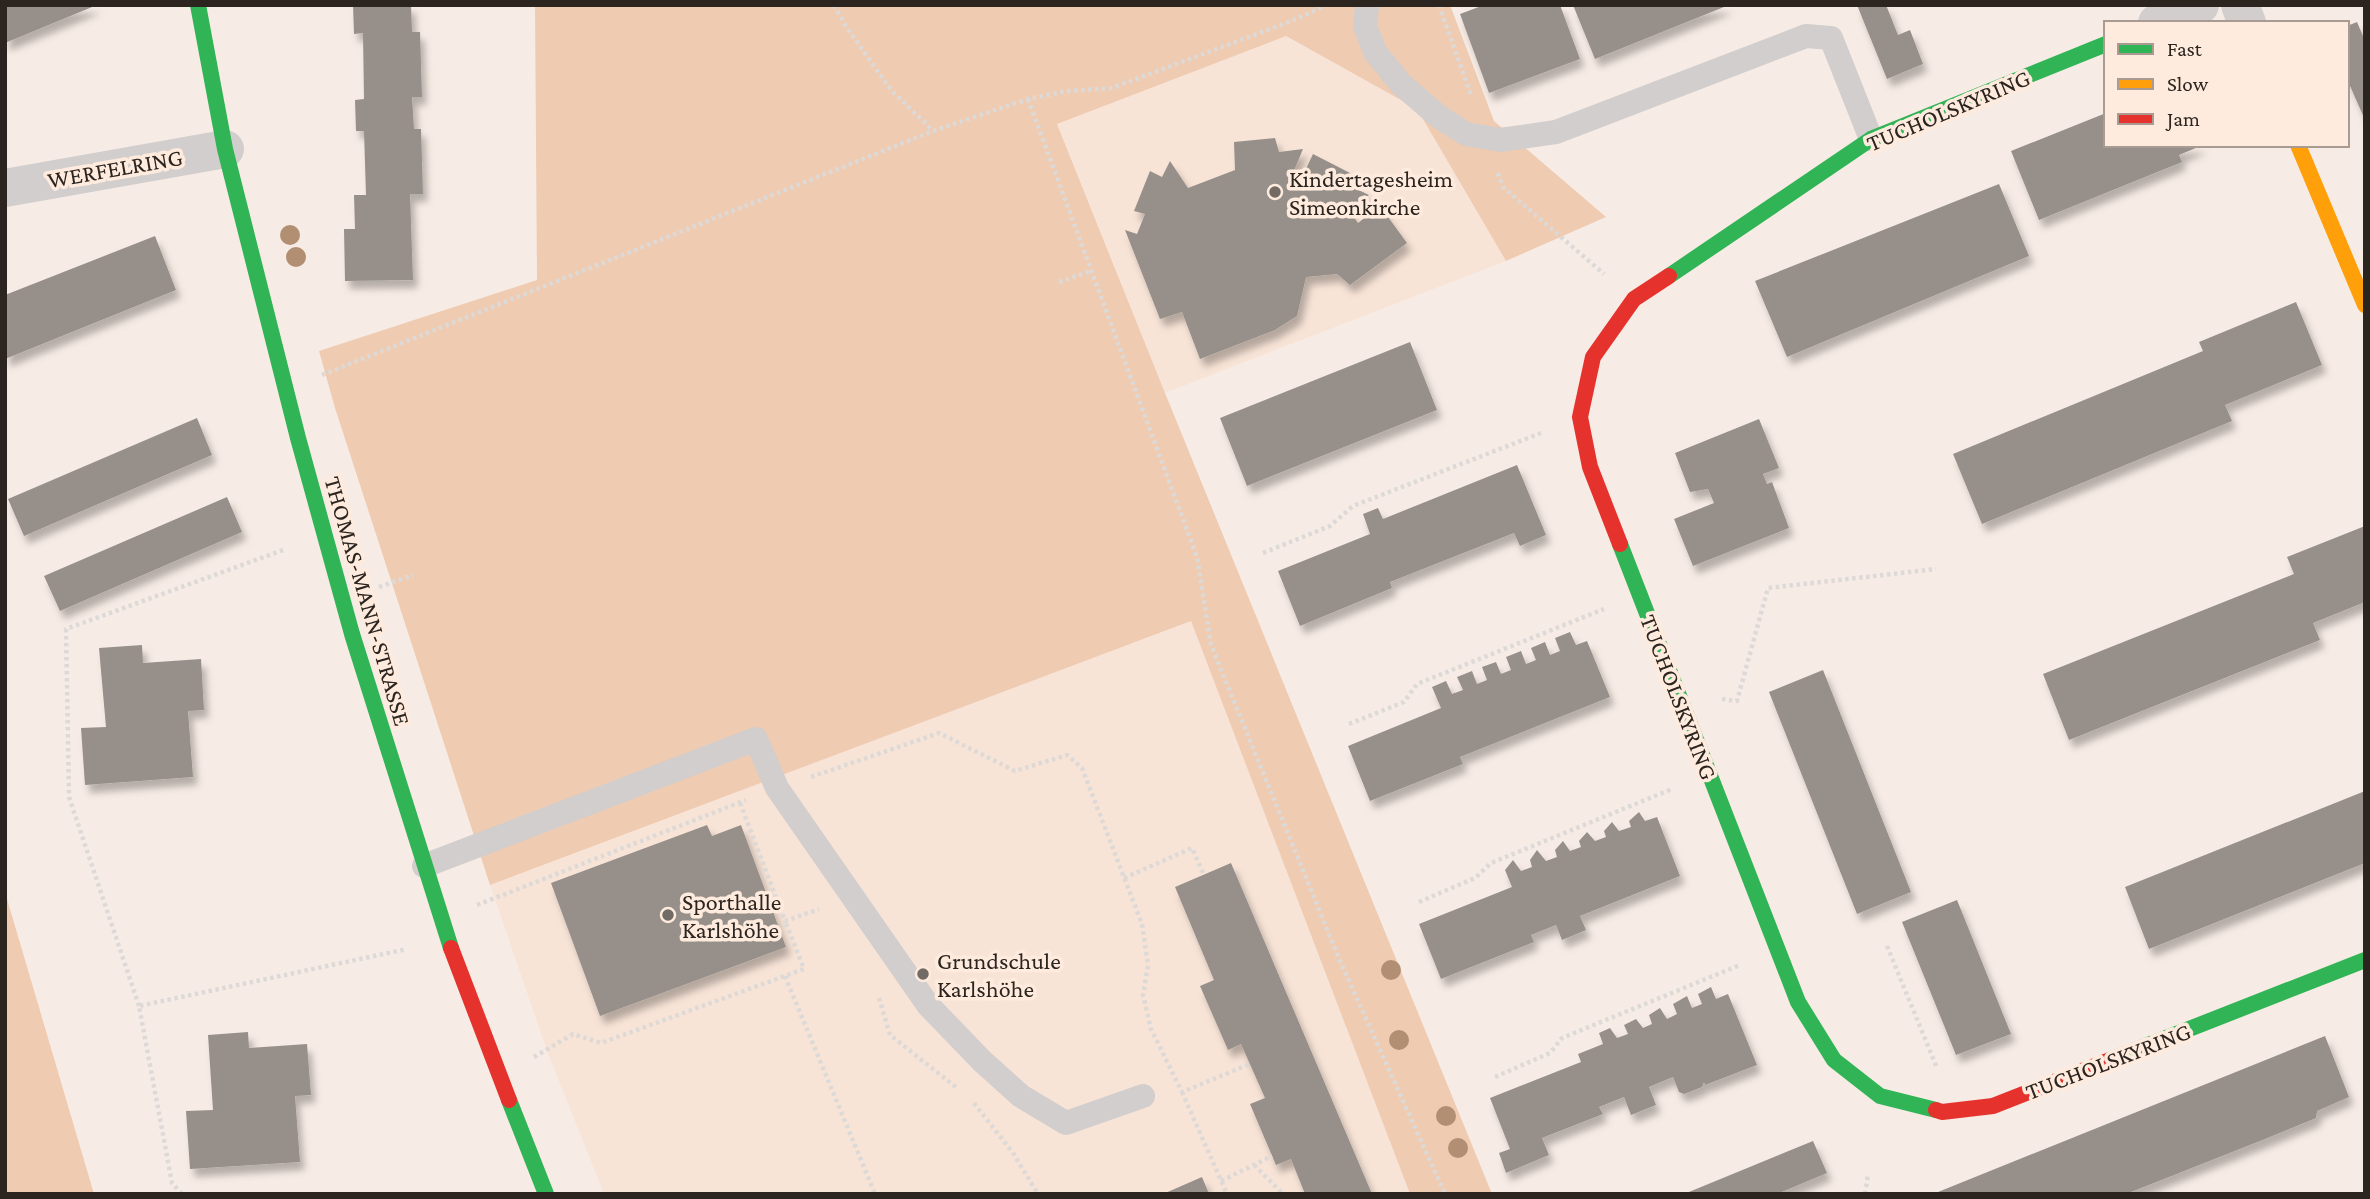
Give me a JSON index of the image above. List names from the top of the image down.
{
  "streets": {
    "street": ["TUCHOLSKYRING", "WERFELRING", "THOMAS-MANN-STRASSE"]
  },
  "crossings": [
    ["WERFELRING", "THOMAS-MANN-STRASSE"]
  ],
  "places": ["Kindertagesheim Simeonkirche", "Sporthalle Karlshöhe", "Grundschule Karlshöhe"],
  "legend": ["Fast", "Slow", "Jam"]
}
